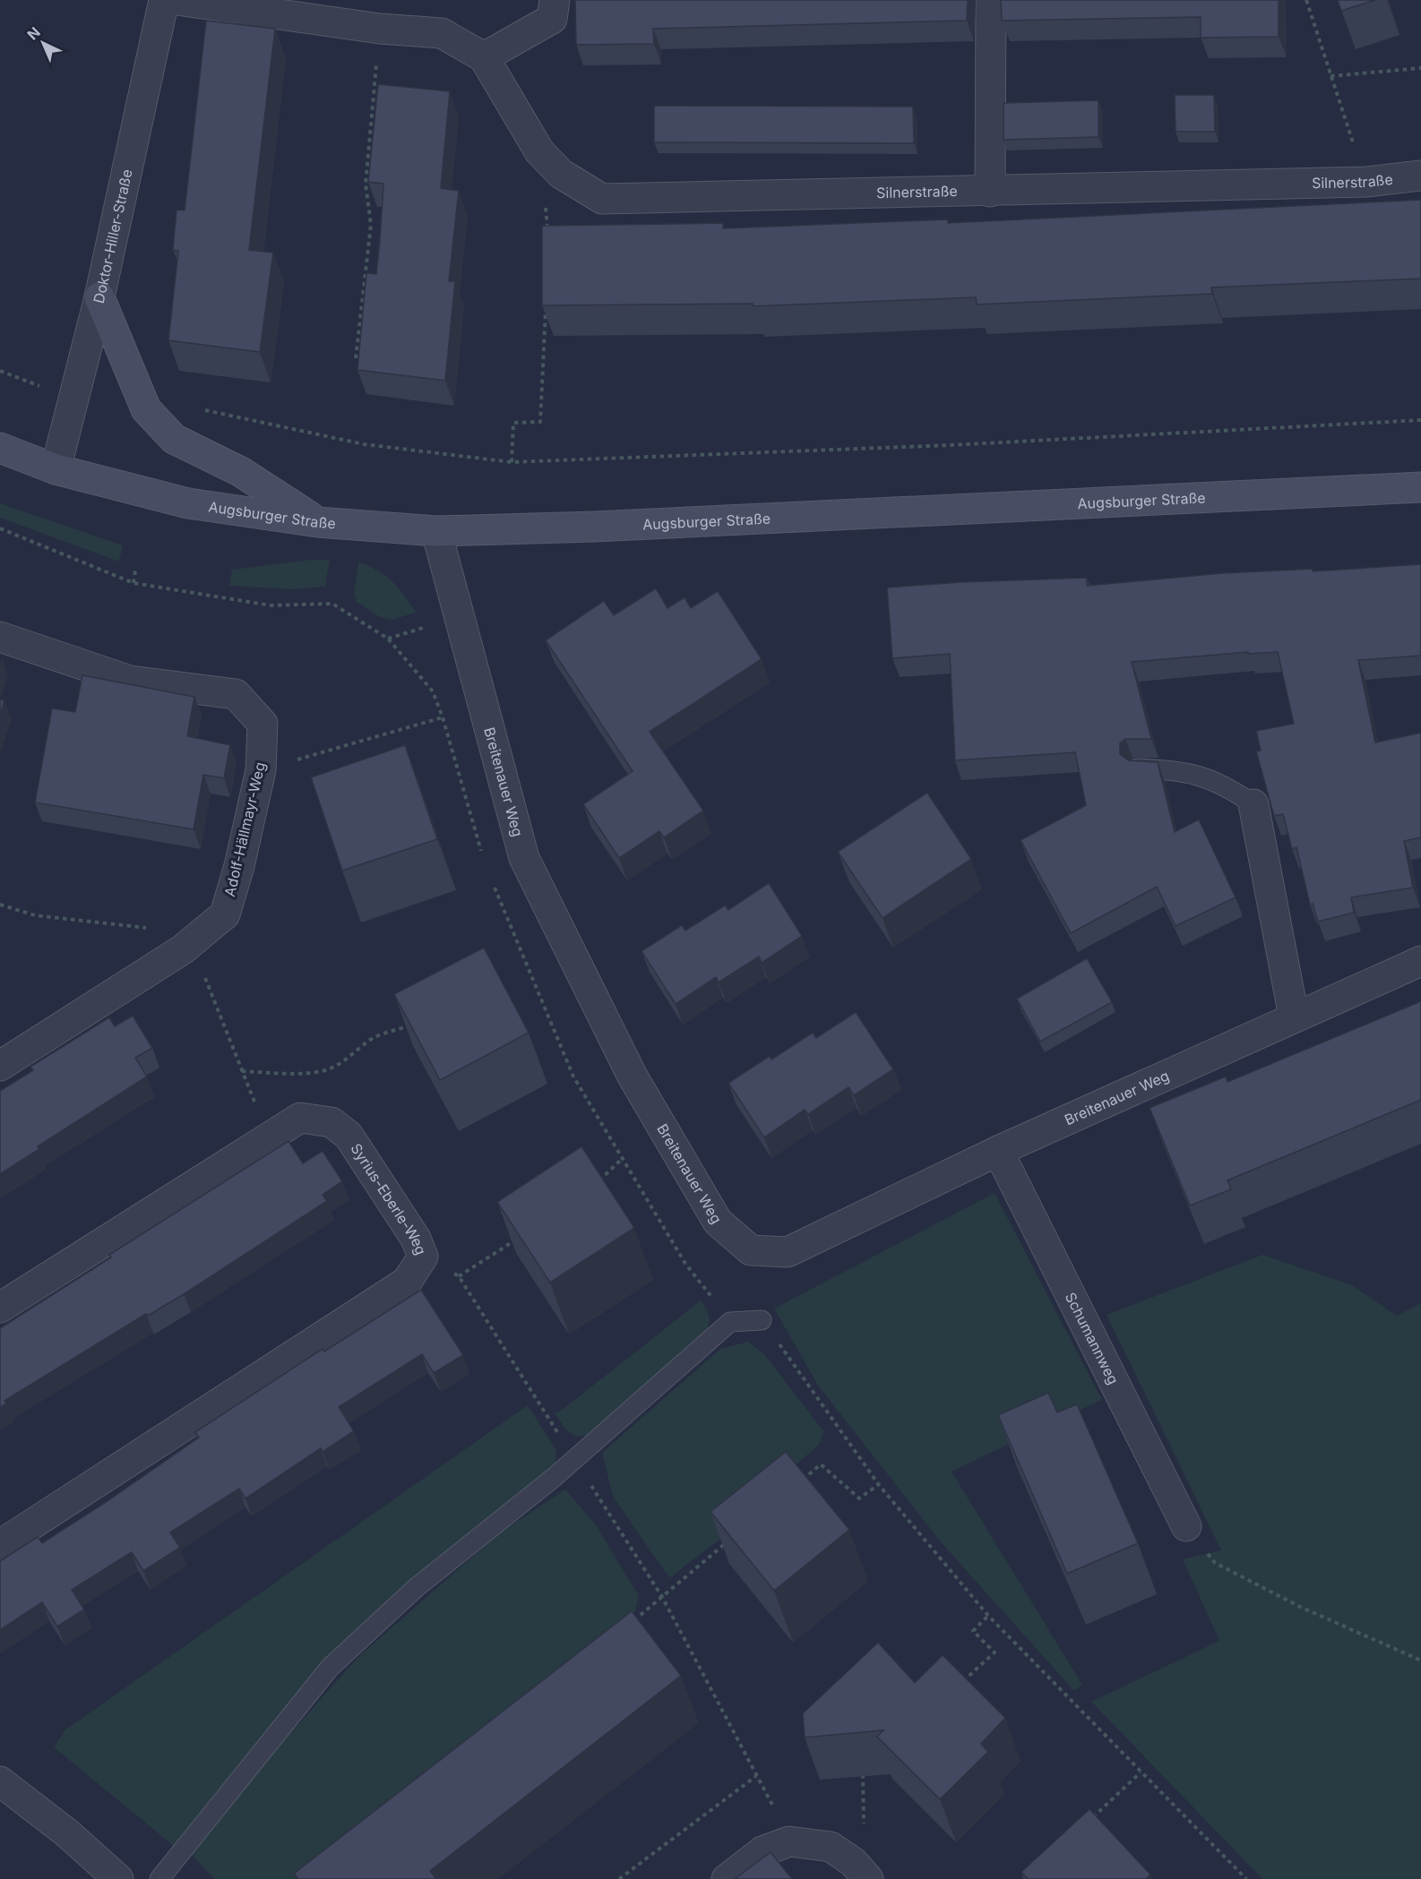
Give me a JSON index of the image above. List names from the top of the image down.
{
  "streets": {
    "main road": ["Augsburger Straße"],
    "street": [
      "Silnerstraße",
      "Doktor-Hiller-Straße",
      "Breitenauer Weg",
      "Adolf-Hällmayr-Weg",
      "Syrius-Eberle-Weg",
      "Schumannweg"
    ]
  },
  "crossings": [
    ["Doktor-Hiller-Straße", "Augsburger Straße"],
    ["Augsburger Straße", "Breitenauer Weg"],
    ["Breitenauer Weg", "Schumannweg"]
  ],
  "north": "top left"
}
